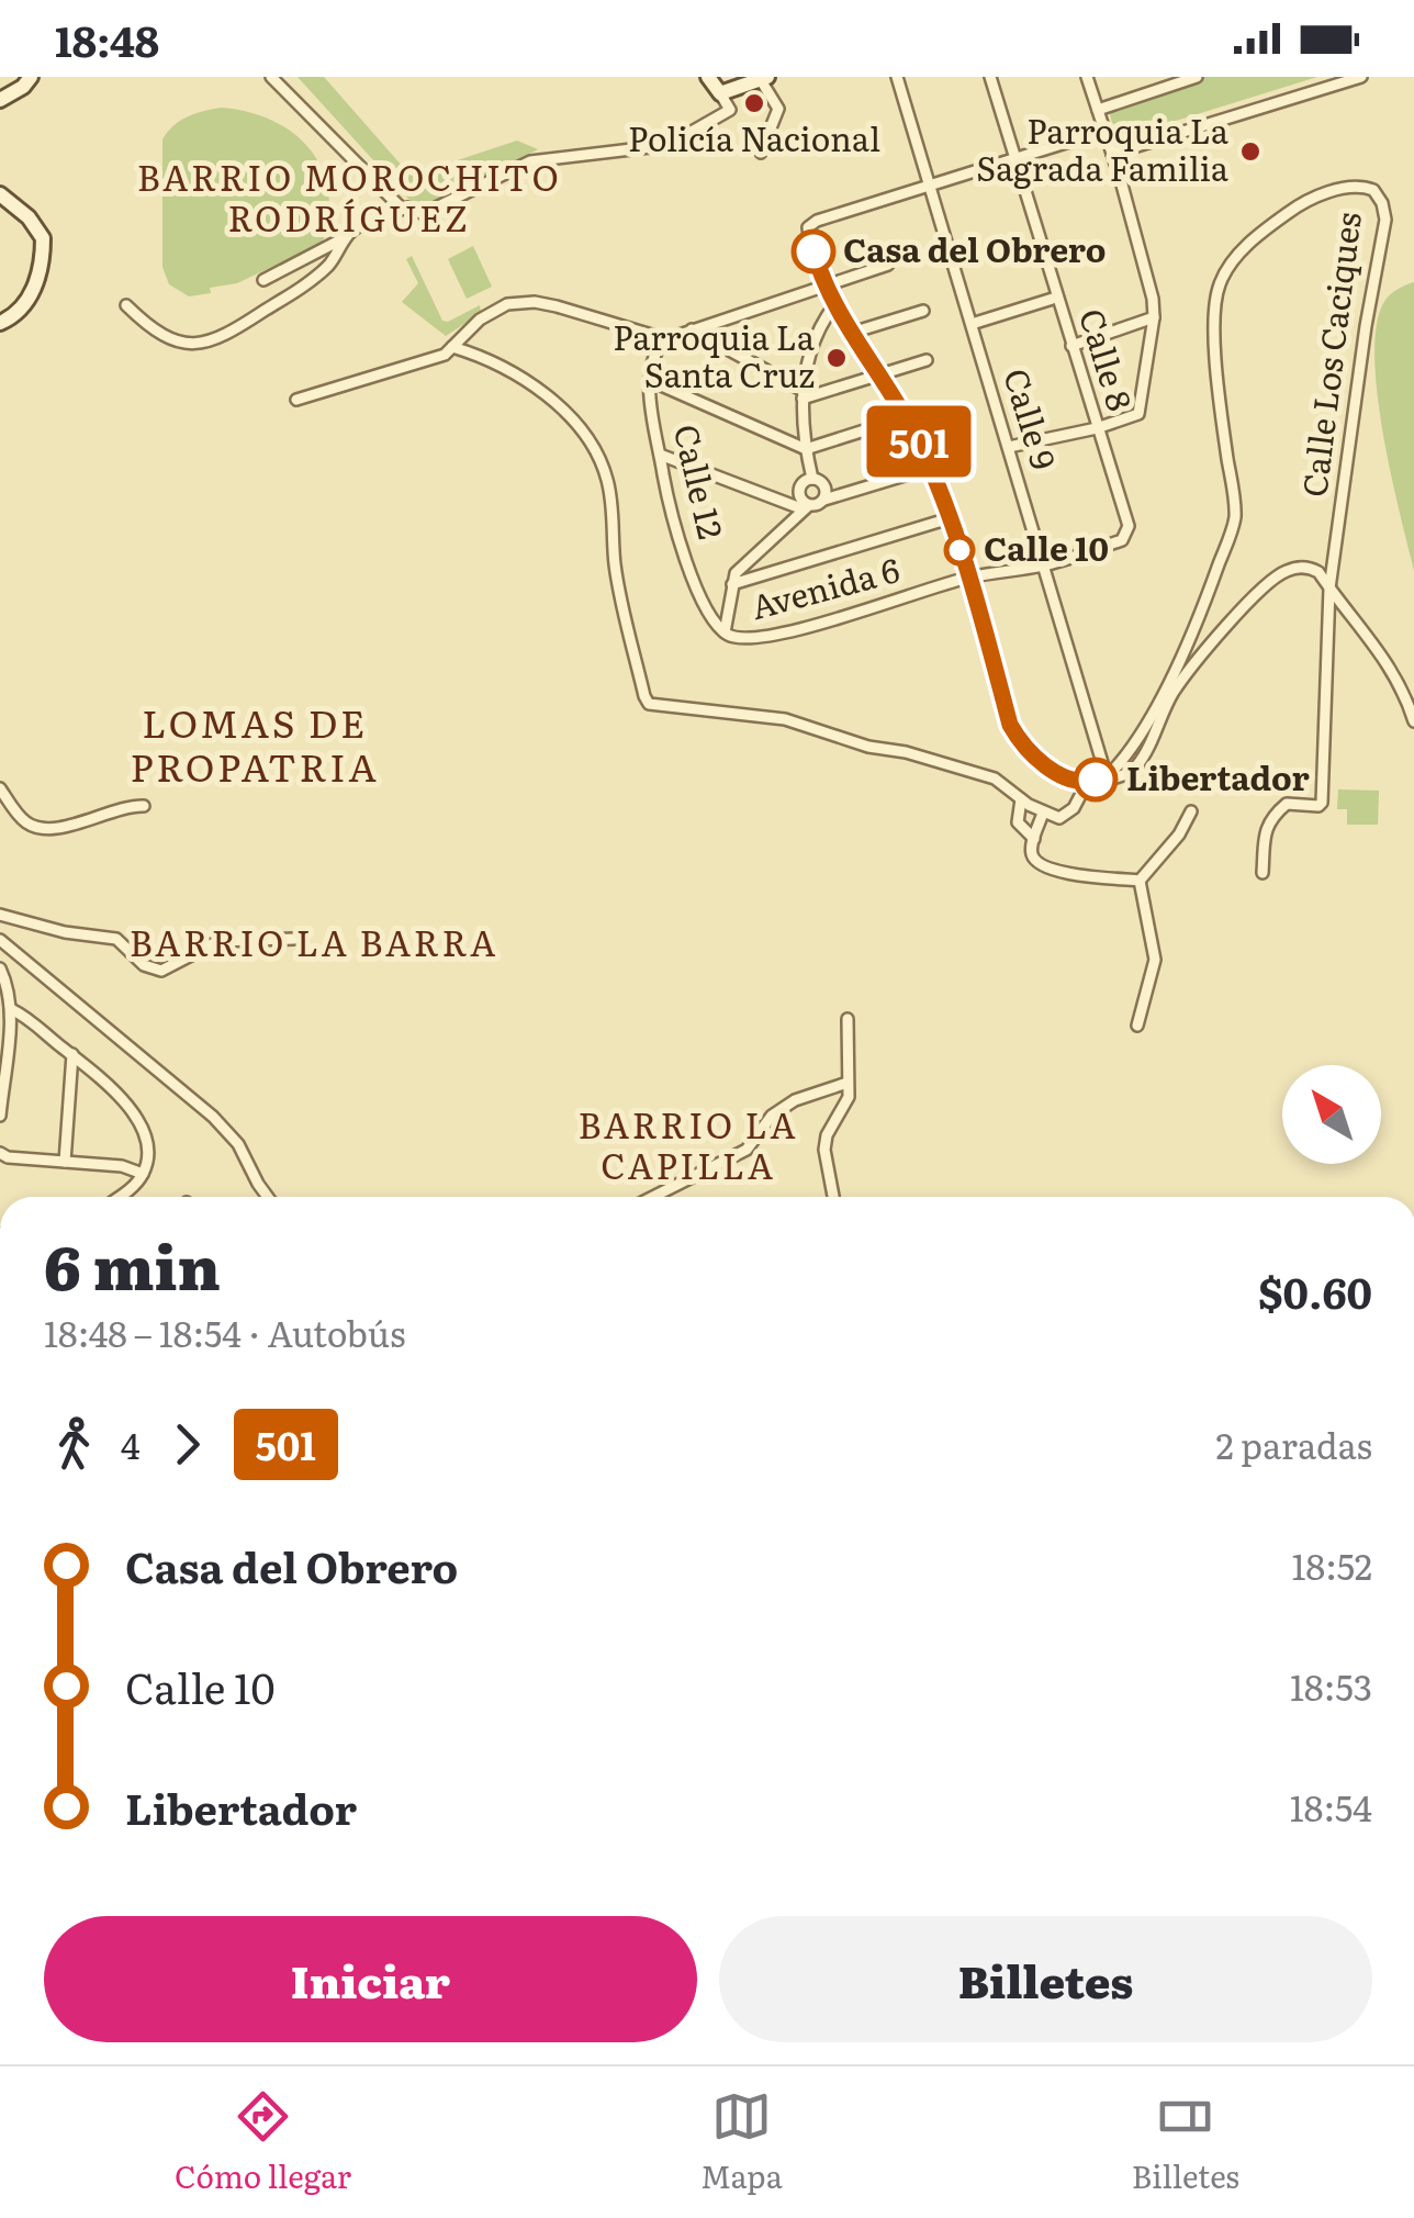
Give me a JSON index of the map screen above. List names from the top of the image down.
{
  "streets": {
    "street": [
      "Calle Los Caciques",
      "Calle 8",
      "Calle 9",
      "Calle 12",
      "Avenida 6"
    ]
  },
  "crossings": [
    ["Calle Los Caciques", "Calle 9"],
    ["Calle 8", "Avenida 6"],
    ["Calle 9", "Avenida 6"],
    ["Calle 12", "Avenida 6"]
  ],
  "districts": [
    "BARRIO MOROCHITO RODRÍGUEZ",
    "LOMAS DE PROPATRIA",
    "BARRIO LA BARRA",
    "BARRIO LA CAPILLA"
  ],
  "places": [
    "Policía Nacional",
    "Parroquia La Sagrada Familia",
    "Casa del Obrero",
    "Parroquia La Santa Cruz",
    "Calle 10",
    "Libertador"
  ],
  "lines": ["bus line 501"],
  "north": "top left",
  "page": {
    "status": "18:48",
    "on_map": "501",
    "heading": ["6 min", "18:48 – 18:54 · Autobús", "$0.60"],
    "legs": ["4", "501", "2 paradas"],
    "list": [
      {
        "name": "Casa del Obrero",
        "value": "18:52"
      },
      {
        "name": "Calle 10",
        "value": "18:53"
      },
      {
        "name": "Libertador",
        "value": "18:54"
      }
    ],
    "buttons": ["Iniciar", "Billetes"],
    "tabs": ["Cómo llegar", "Mapa", "Billetes"]
  }
}
